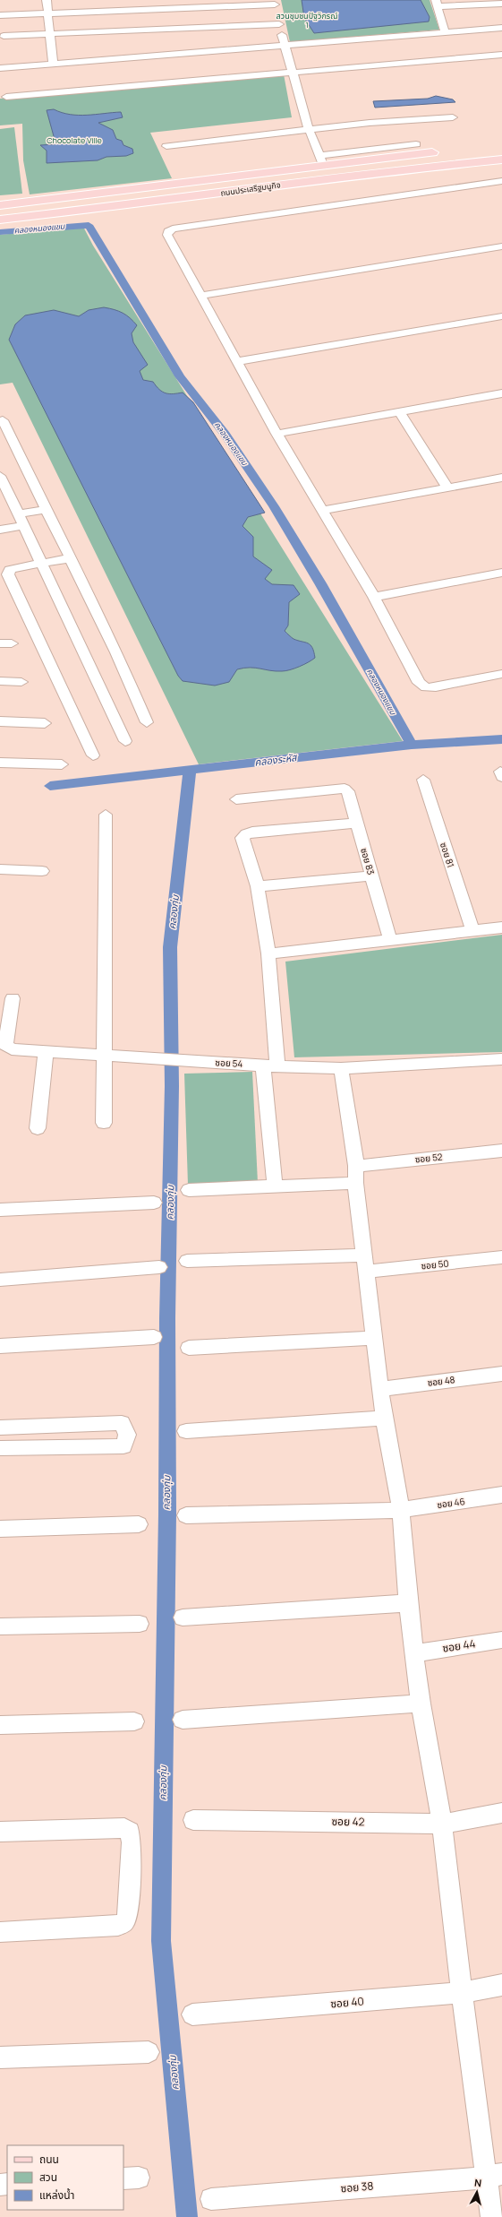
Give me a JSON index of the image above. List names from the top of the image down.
{
  "streets": {
    "main road": ["ถนนประเสริฐมนูกิจ"],
    "street": [
      "ซอย 81",
      "ซอย 83",
      "ซอย 54",
      "ซอย 52",
      "ซอย 50",
      "ซอย 48",
      "ซอย 46",
      "ซอย 44",
      "ซอย 42",
      "ซอย 40",
      "ซอย 38"
    ]
  },
  "water": ["คลองหนองแขม", "คลองระหัส", "คลองกุ่ม"],
  "parks": ["สวนชุมชนปัฐวิกรณ์ 1", "Chocolate Ville"],
  "legend": ["ถนน", "สวน", "แหล่งน้ำ"],
  "north": "top"
}
